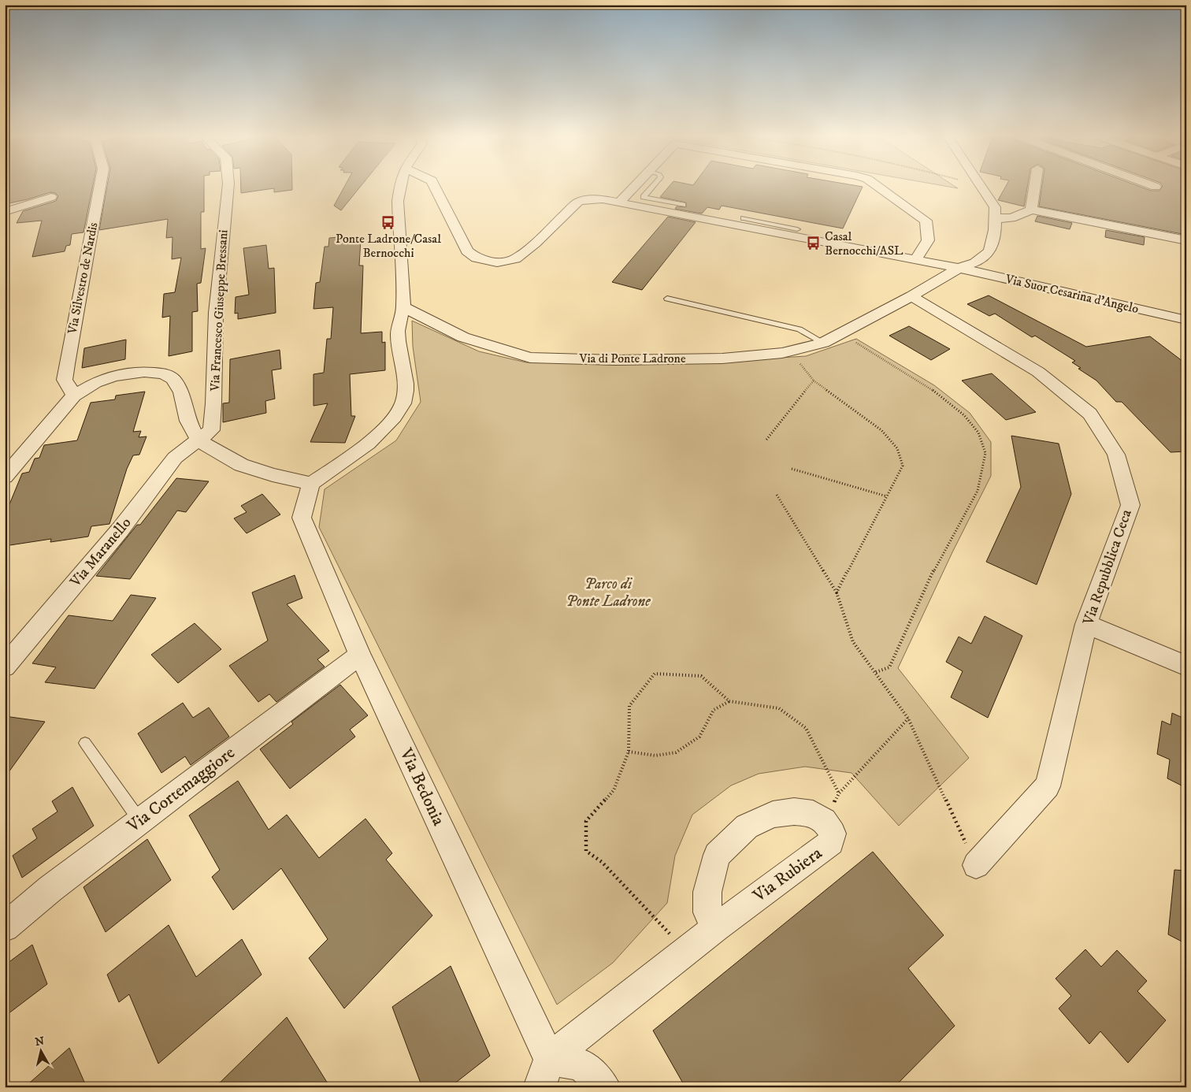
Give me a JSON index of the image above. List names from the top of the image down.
{
  "streets": {
    "street": [
      "Via Silvestro de Nardis",
      "Via Suor Cesarina d'Angelo",
      "Via Francesco Giuseppe Bressani",
      "Via di Ponte Ladrone",
      "Via Maranello",
      "Via Repubblica Ceca",
      "Via Bedonia",
      "Via Cortemaggiore",
      "Via Rubiera"
    ]
  },
  "crossings": [
    ["Via Suor Cesarina d'Angelo", "Via di Ponte Ladrone"],
    ["Via Francesco Giuseppe Bressani", "Via Maranello"],
    ["Via di Ponte Ladrone", "Via Repubblica Ceca"],
    ["Via Bedonia", "Via Cortemaggiore"],
    ["Via Bedonia", "Via Rubiera"]
  ],
  "parks": ["Parco di Ponte Ladrone"],
  "places": {
    "bus stop": ["Ponte Ladrone/Casal Bernocchi", "Casal Bernocchi/ASL"]
  },
  "north": "top"
}
